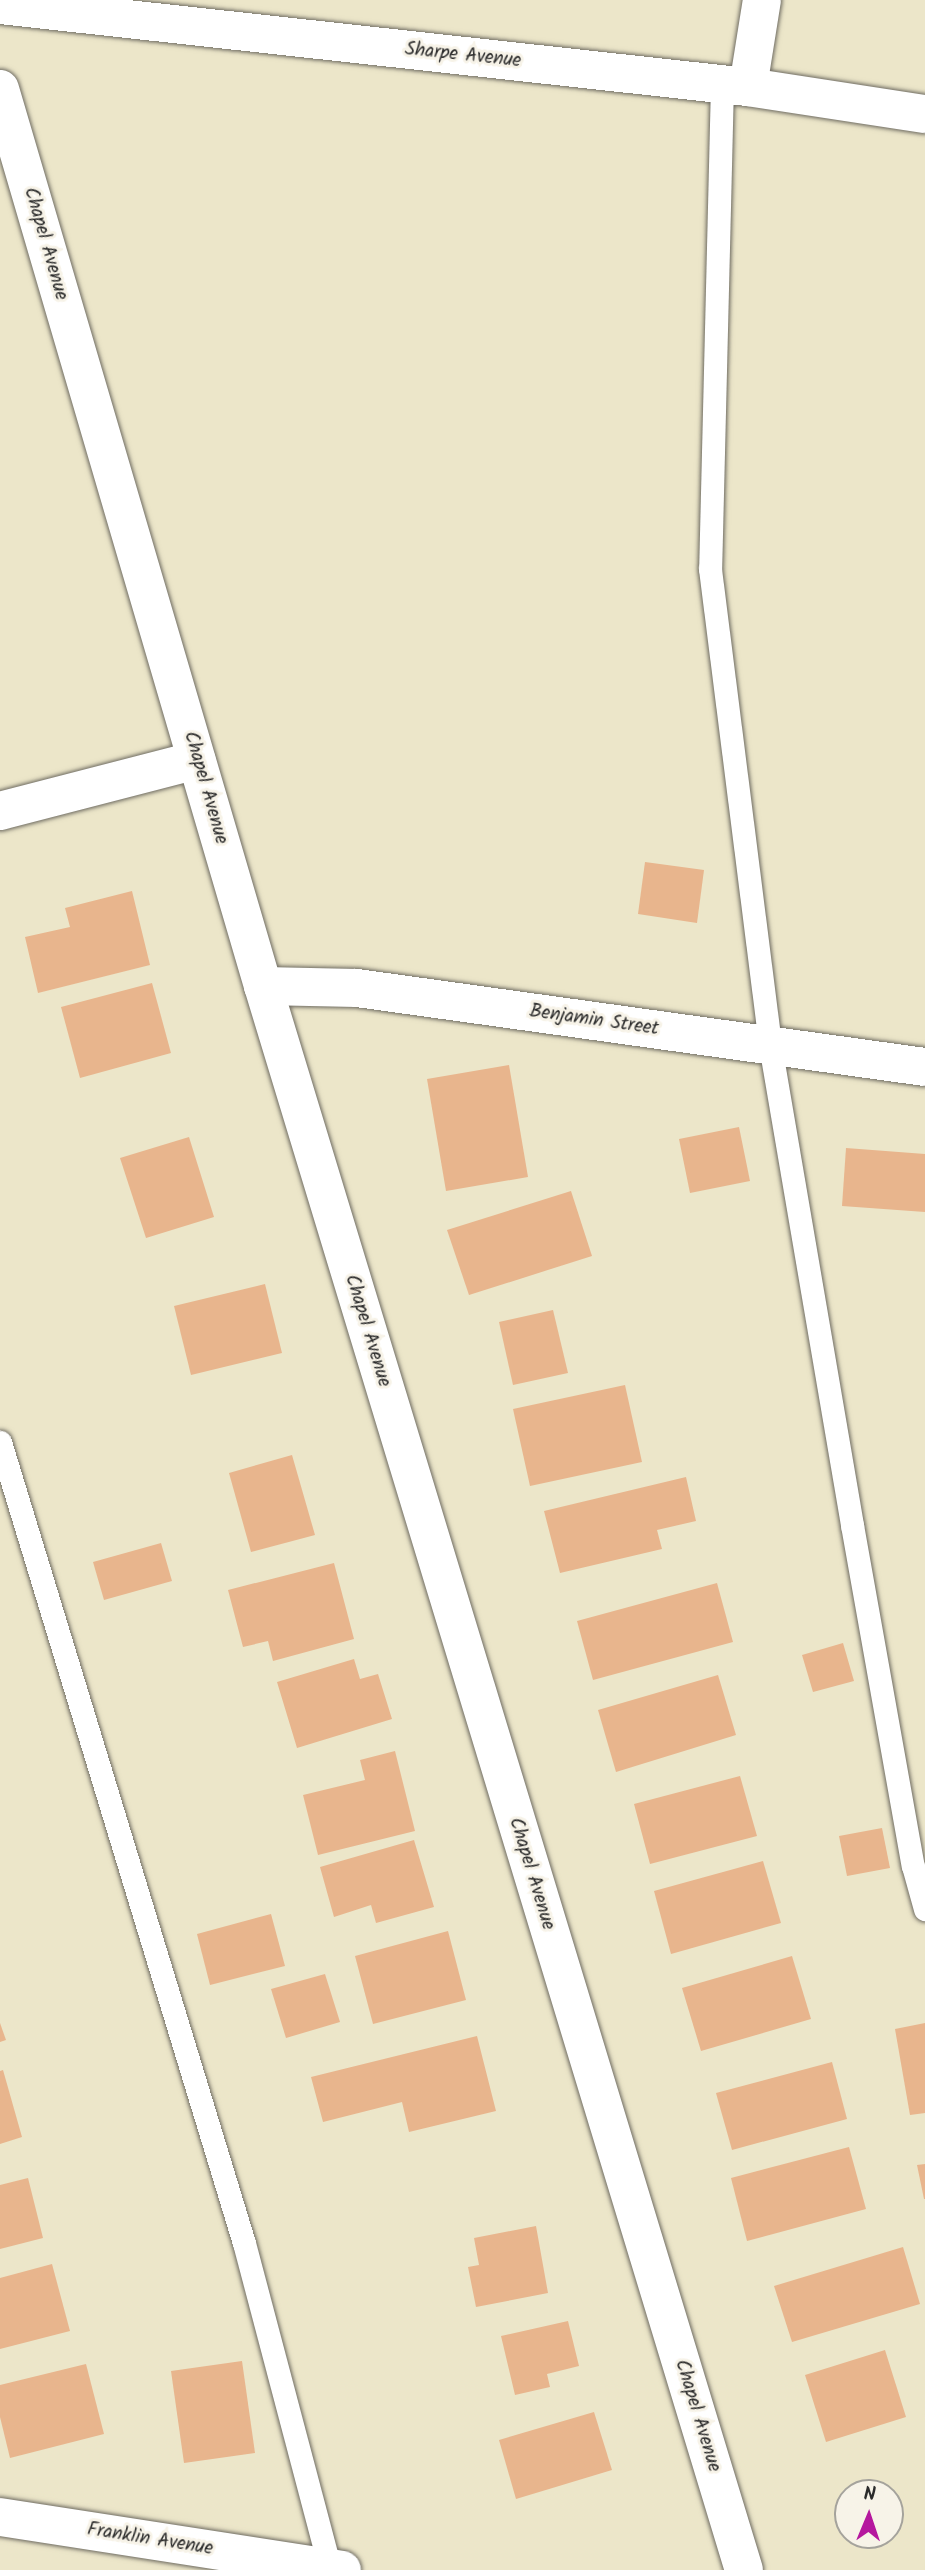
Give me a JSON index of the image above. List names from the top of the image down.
{
  "streets": {
    "street": [
      "Sharpe Avenue",
      "Chapel Avenue",
      "Benjamin Street",
      "Franklin Avenue"
    ]
  },
  "crossings": [
    ["Chapel Avenue", "Benjamin Street"]
  ],
  "north": "top"
}
